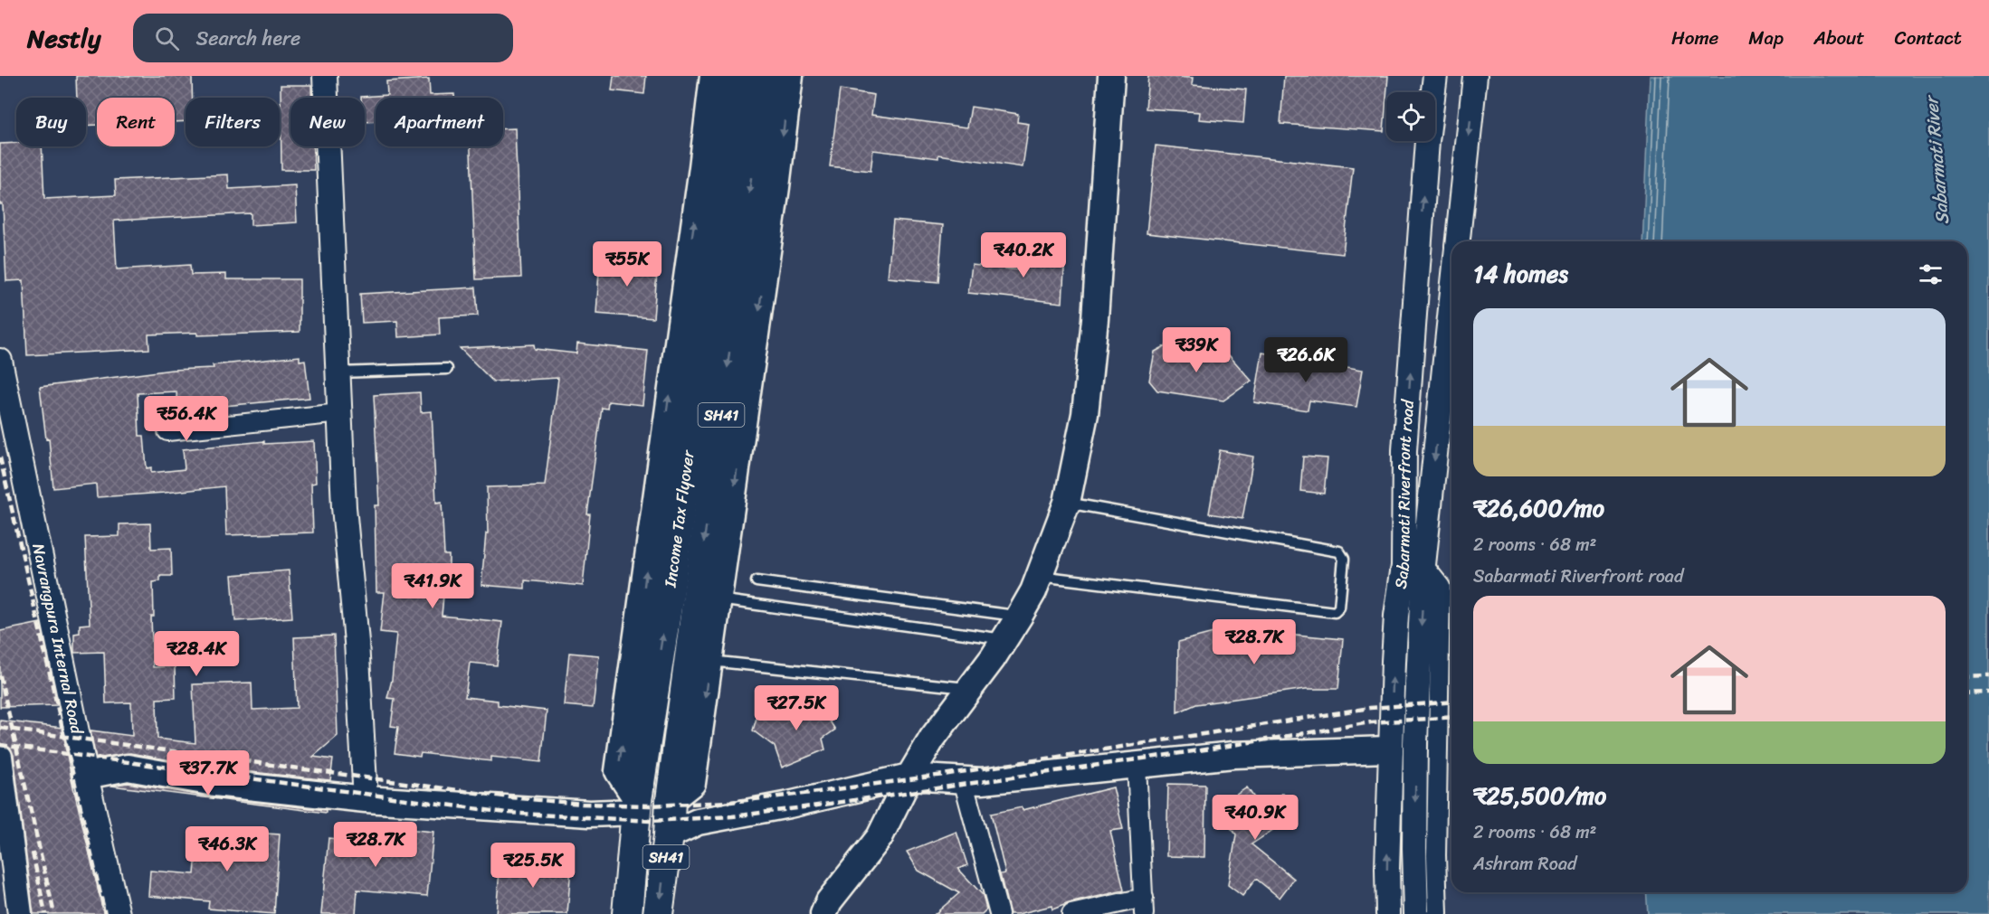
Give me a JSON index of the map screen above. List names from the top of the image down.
{
  "streets": {
    "main road": ["SH41", "Income Tax Flyover"],
    "street": ["Sabarmati Riverfront road", "Navrangpura Internal Road"]
  },
  "crossings": [
    ["SH41", "Income Tax Flyover"]
  ],
  "water": ["Sabarmati River"],
  "page": {
    "header": "Nestly",
    "search": "Search here",
    "nav": [
      "Home",
      "Map",
      "About",
      "Contact"
    ],
    "chip": [
      "Buy",
      "Rent",
      "Filters",
      "New",
      "Apartment"
    ],
    "price": [
      "₹40.2K",
      "₹55K",
      "₹39K",
      "₹26.6K",
      "₹56.4K",
      "₹41.9K",
      "₹28.7K",
      "₹28.4K",
      "₹27.5K",
      "₹37.7K",
      "₹40.9K",
      "₹28.7K",
      "₹46.3K",
      "₹25.5K"
    ],
    "heading": "14 homes",
    "list": [
      {
        "name": "₹26,600/mo",
        "note": "2 rooms · 68 m² · Sabarmati Riverfront road"
      },
      {
        "name": "₹25,500/mo",
        "note": "2 rooms · 68 m² · Ashram Road"
      }
    ]
  }
}
